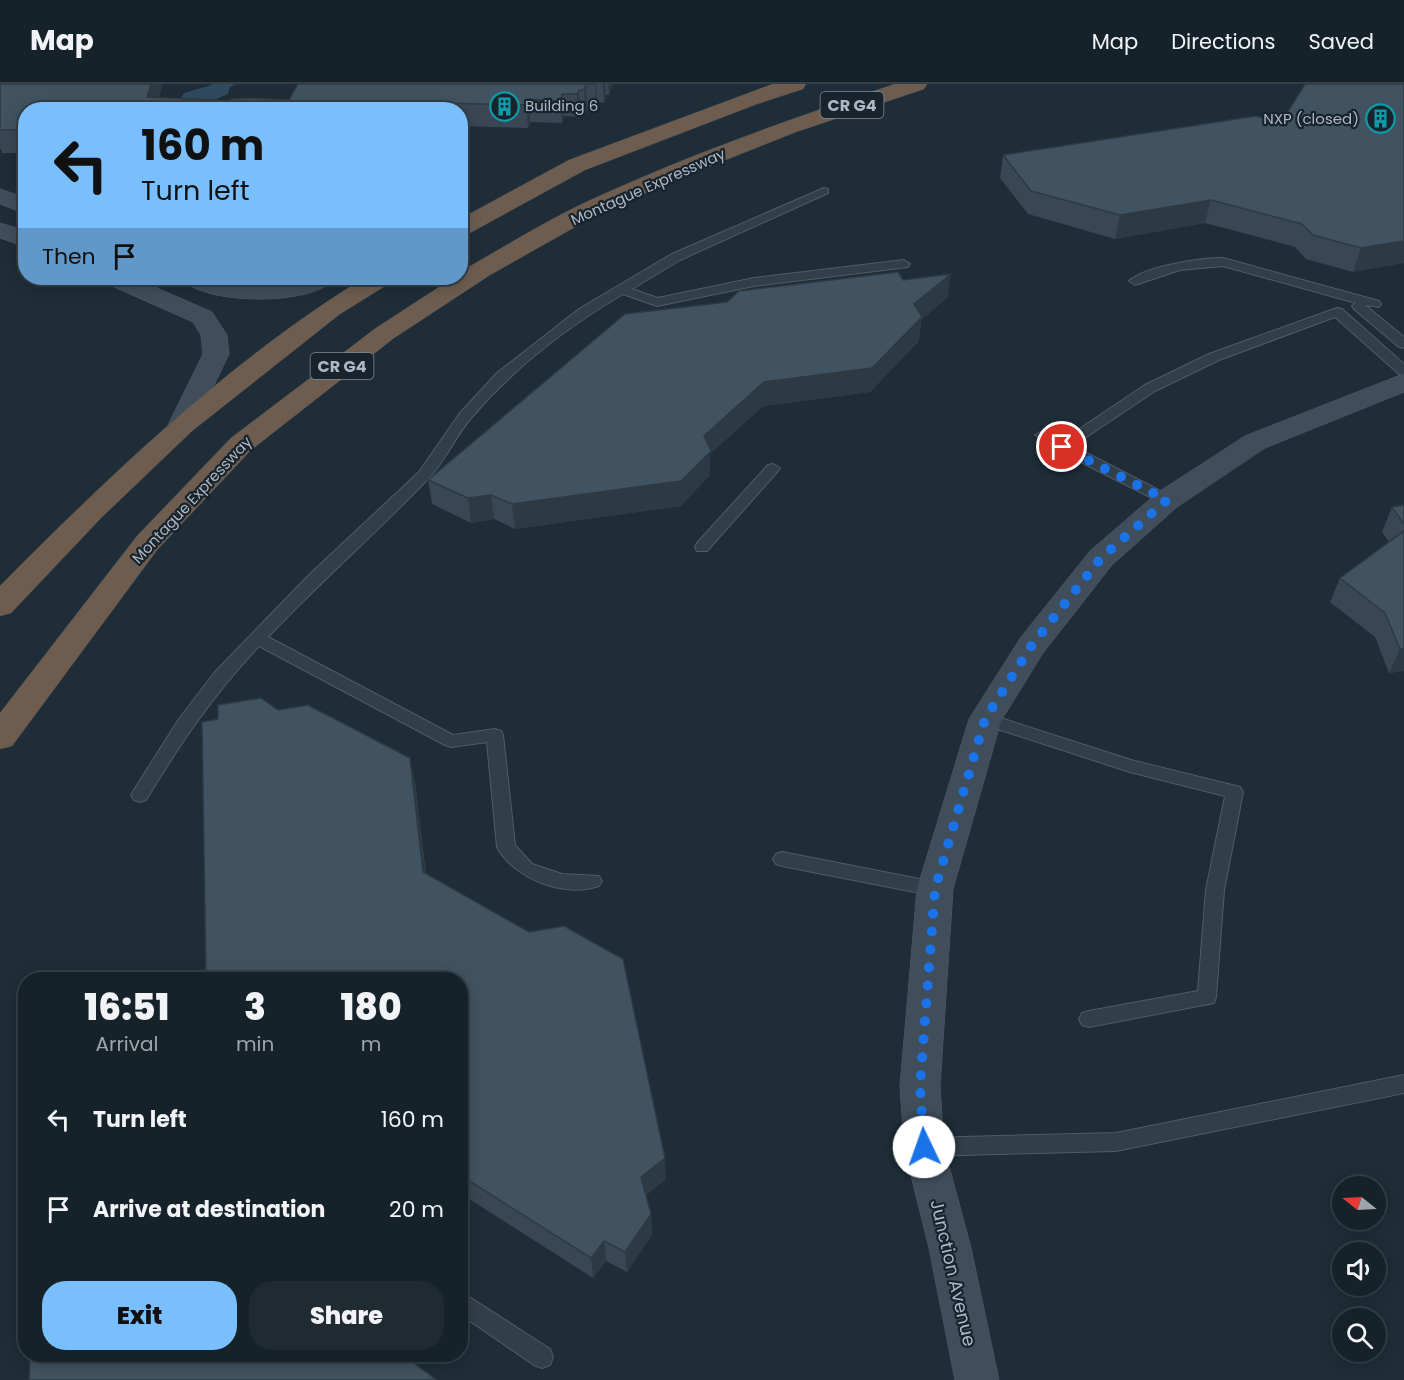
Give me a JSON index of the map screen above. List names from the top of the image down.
{
  "streets": {
    "highway": ["CR G4", "Montague Expressway"],
    "main road": ["Junction Avenue"]
  },
  "places": {
    "building": ["Building 6", "NXP (closed)"]
  },
  "north": "left",
  "page": {
    "header": "Map",
    "nav": ["Map", "Directions", "Saved"],
    "turn": ["160 m", "Turn left"],
    "then": "Then",
    "eta": [
      "16:51",
      "Arrival",
      "3",
      "min",
      "180",
      "m"
    ],
    "list": [
      {
        "name": "Turn left",
        "value": "160 m"
      },
      {
        "name": "Arrive at destination",
        "value": "20 m"
      }
    ],
    "buttons": ["Exit", "Share"]
  }
}
